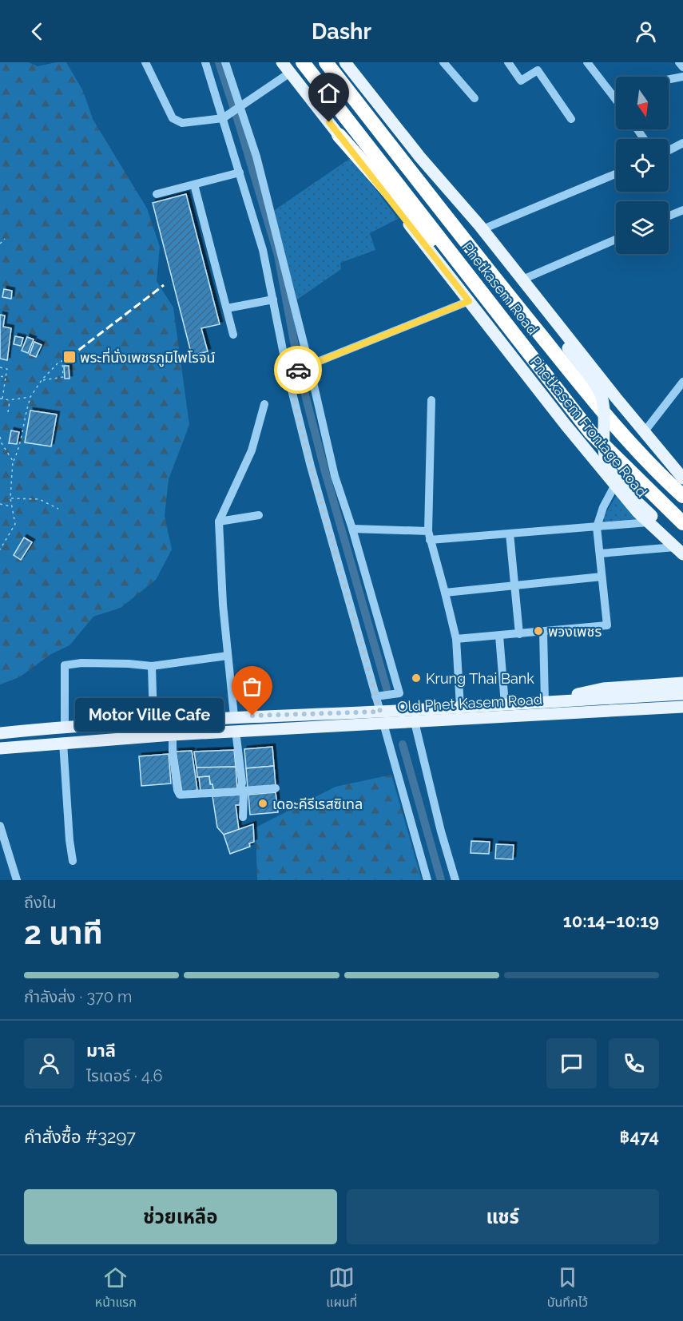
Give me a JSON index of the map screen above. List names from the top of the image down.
{
  "streets": {
    "highway": ["Phetkasem Road"],
    "main road": ["Phetkasem Frontage Road", "Old Phet Kasem Road"]
  },
  "places": {
    "transit": ["พระที่นั่งเพชรภูมิไพโรจน์"],
    "other": [
      "พวงเพชร",
      "Krung Thai Bank",
      "Motor Ville Cafe",
      "เดอะคีรีเรสซิเทล"
    ]
  },
  "north": "bottom",
  "page": {
    "header": "Dashr",
    "bubble": "Motor Ville Cafe",
    "heading": ["2 นาที", "ถึงใน", "10:14–10:19"],
    "panel": [
      "มาลี",
      "ไรเดอร์ · 4.6",
      "คำสั่งซื้อ #3297",
      "฿474"
    ],
    "bar": "กำลังส่ง · 370 m",
    "buttons": ["ช่วยเหลือ", "แชร์"],
    "tabs": ["หน้าแรก", "แผนที่", "บันทึกไว้"]
  }
}
